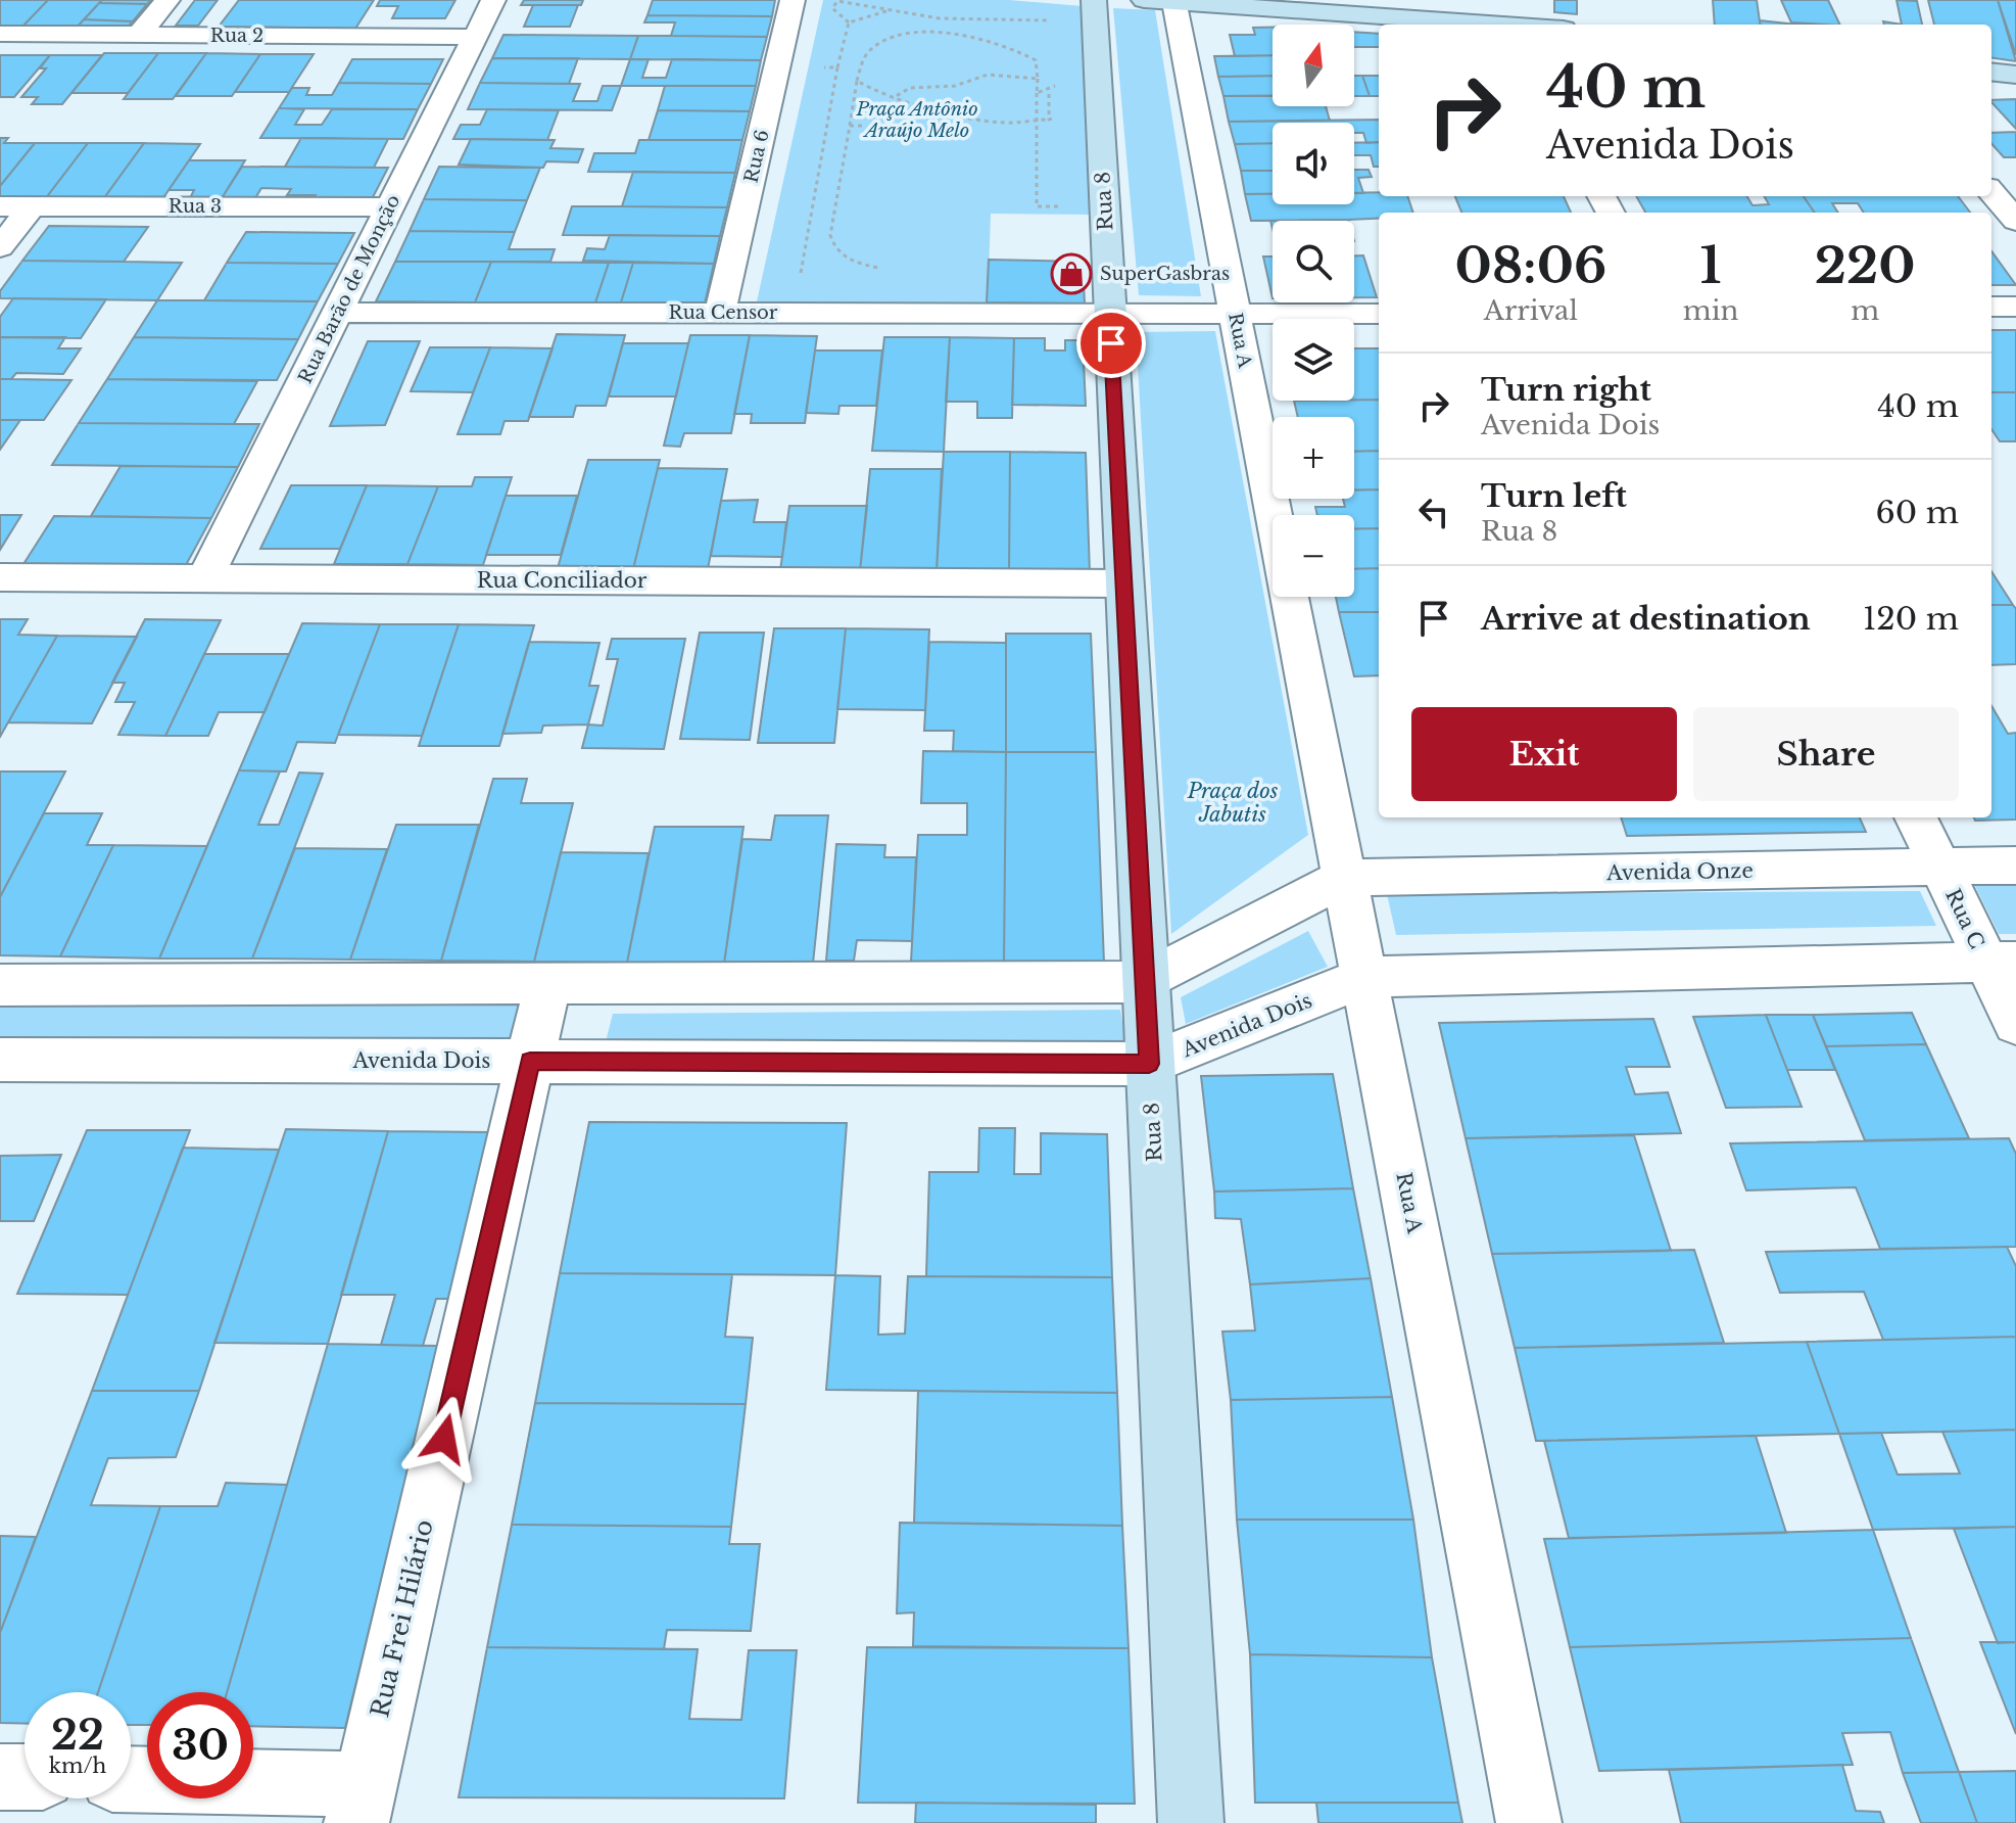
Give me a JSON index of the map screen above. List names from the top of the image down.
{
  "streets": {
    "street": [
      "Rua 2",
      "Rua 6",
      "Rua 8",
      "Rua 3",
      "Rua Barão de Monção",
      "Rua Censor",
      "Rua A",
      "Rua Conciliador",
      "Avenida Onze",
      "Rua C",
      "Avenida Dois",
      "Rua Frei Hilário"
    ]
  },
  "crossings": [
    ["Rua 2", "Rua Barão de Monção"],
    ["Rua 6", "Rua Censor"],
    ["Rua 8", "Rua Censor"],
    ["Rua 8", "Rua Conciliador"],
    ["Rua 8", "Avenida Dois"],
    ["Rua 3", "Rua Barão de Monção"],
    ["Rua Barão de Monção", "Rua Censor"],
    ["Rua Barão de Monção", "Rua Conciliador"],
    ["Rua Censor", "Rua A"],
    ["Rua A", "Avenida Onze"],
    ["Rua A", "Avenida Dois"],
    ["Avenida Onze", "Rua C"],
    ["Avenida Dois", "Rua Frei Hilário"]
  ],
  "parks": ["Praça Antônio Araújo Melo", "Praça dos Jabutis"],
  "places": {
    "shop": ["SuperGasbras"]
  },
  "north": "top",
  "page": {
    "map_buttons": ["+", "−"],
    "turn": ["40 m", "Avenida Dois"],
    "eta": [
      "08:06",
      "Arrival",
      "1",
      "min",
      "220",
      "m"
    ],
    "list": [
      {
        "name": "Turn right",
        "note": "Avenida Dois",
        "value": "40 m"
      },
      {
        "name": "Turn left",
        "note": "Rua 8",
        "value": "60 m"
      },
      {
        "name": "Arrive at destination",
        "value": "120 m"
      }
    ],
    "buttons": ["Exit", "Share"],
    "speed": "22 km/h",
    "limit": "30"
  }
}
